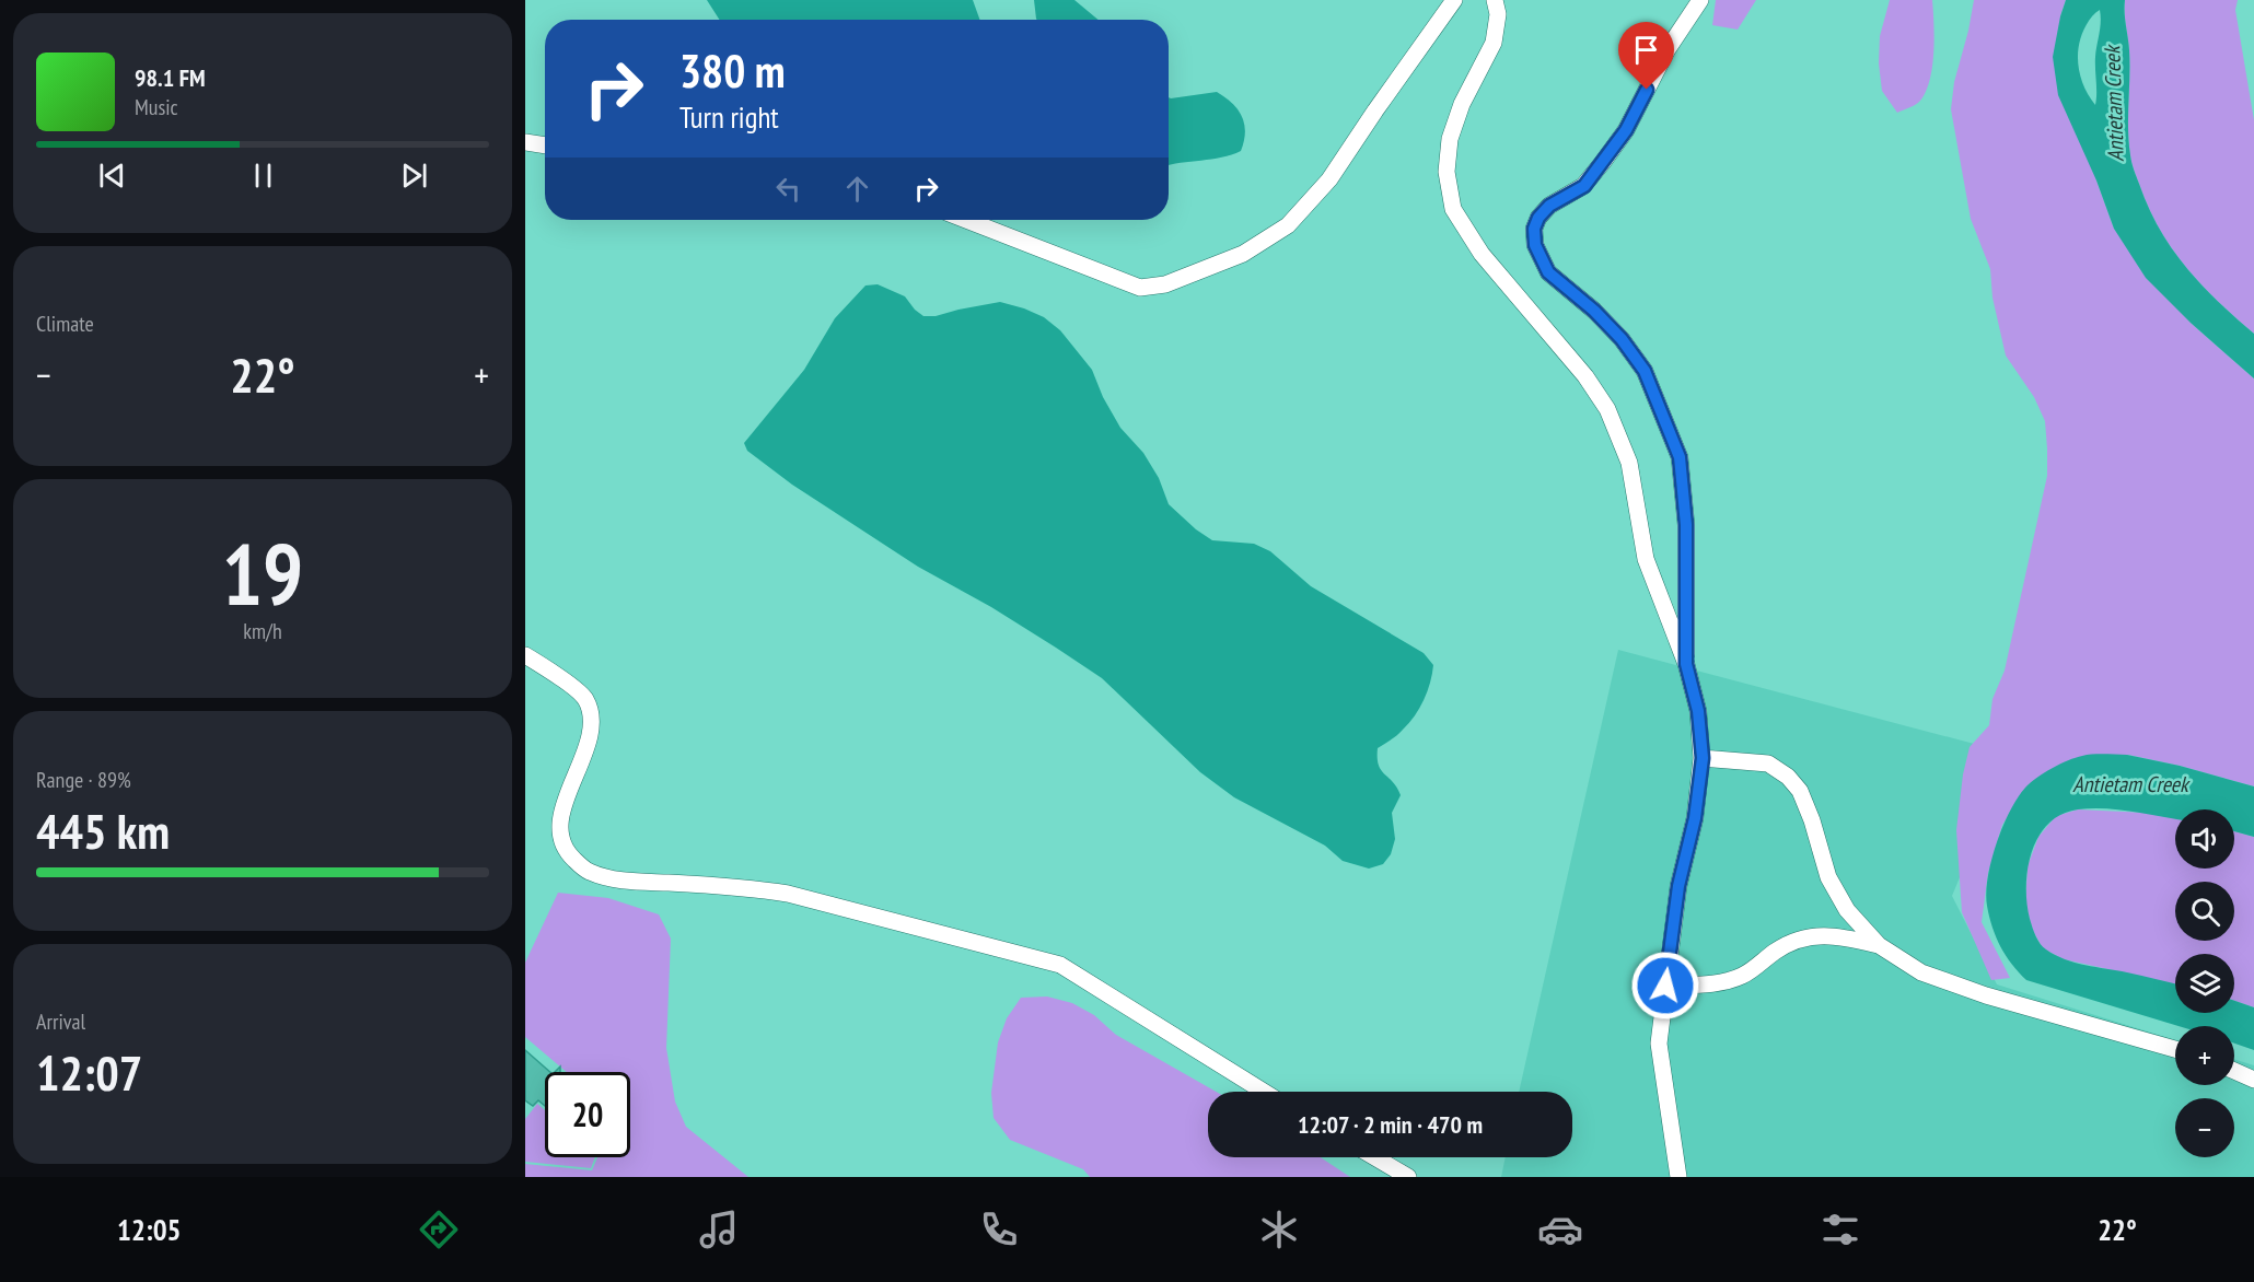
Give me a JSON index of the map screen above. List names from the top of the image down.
{
  "water": ["Antietam Creek"],
  "page": {
    "turn": ["380 m", "Turn right"],
    "song": ["98.1 FM", "Music"],
    "tile": [
      "Climate",
      ["19", "km/h"],
      ["Range · 89%", "445 km"],
      ["Arrival", "12:07"]
    ],
    "heat": ["−", "22°", "+"],
    "map_buttons": ["+", "−"],
    "limit": "20",
    "trip": "12:07 · 2 min · 470 m",
    "tabs": ["12:05", "22°"]
  }
}
